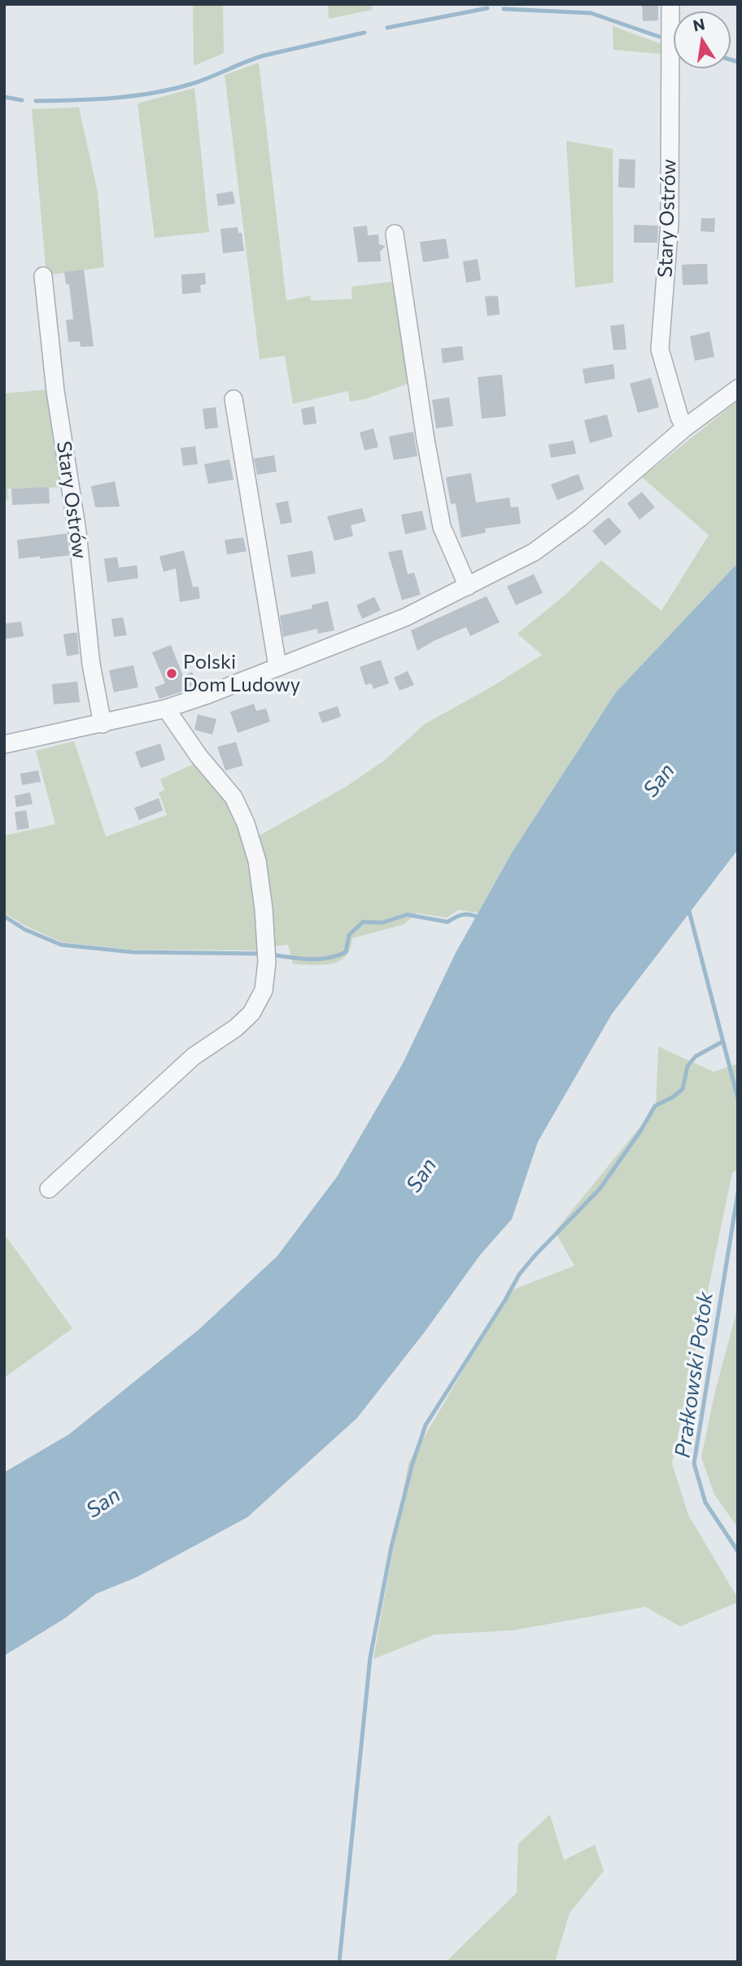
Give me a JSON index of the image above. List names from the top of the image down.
{
  "streets": {
    "street": ["Stary Ostrów"]
  },
  "water": ["San", "Prałkowski Potok"],
  "places": ["Polski Dom Ludowy"],
  "north": "top"
}
